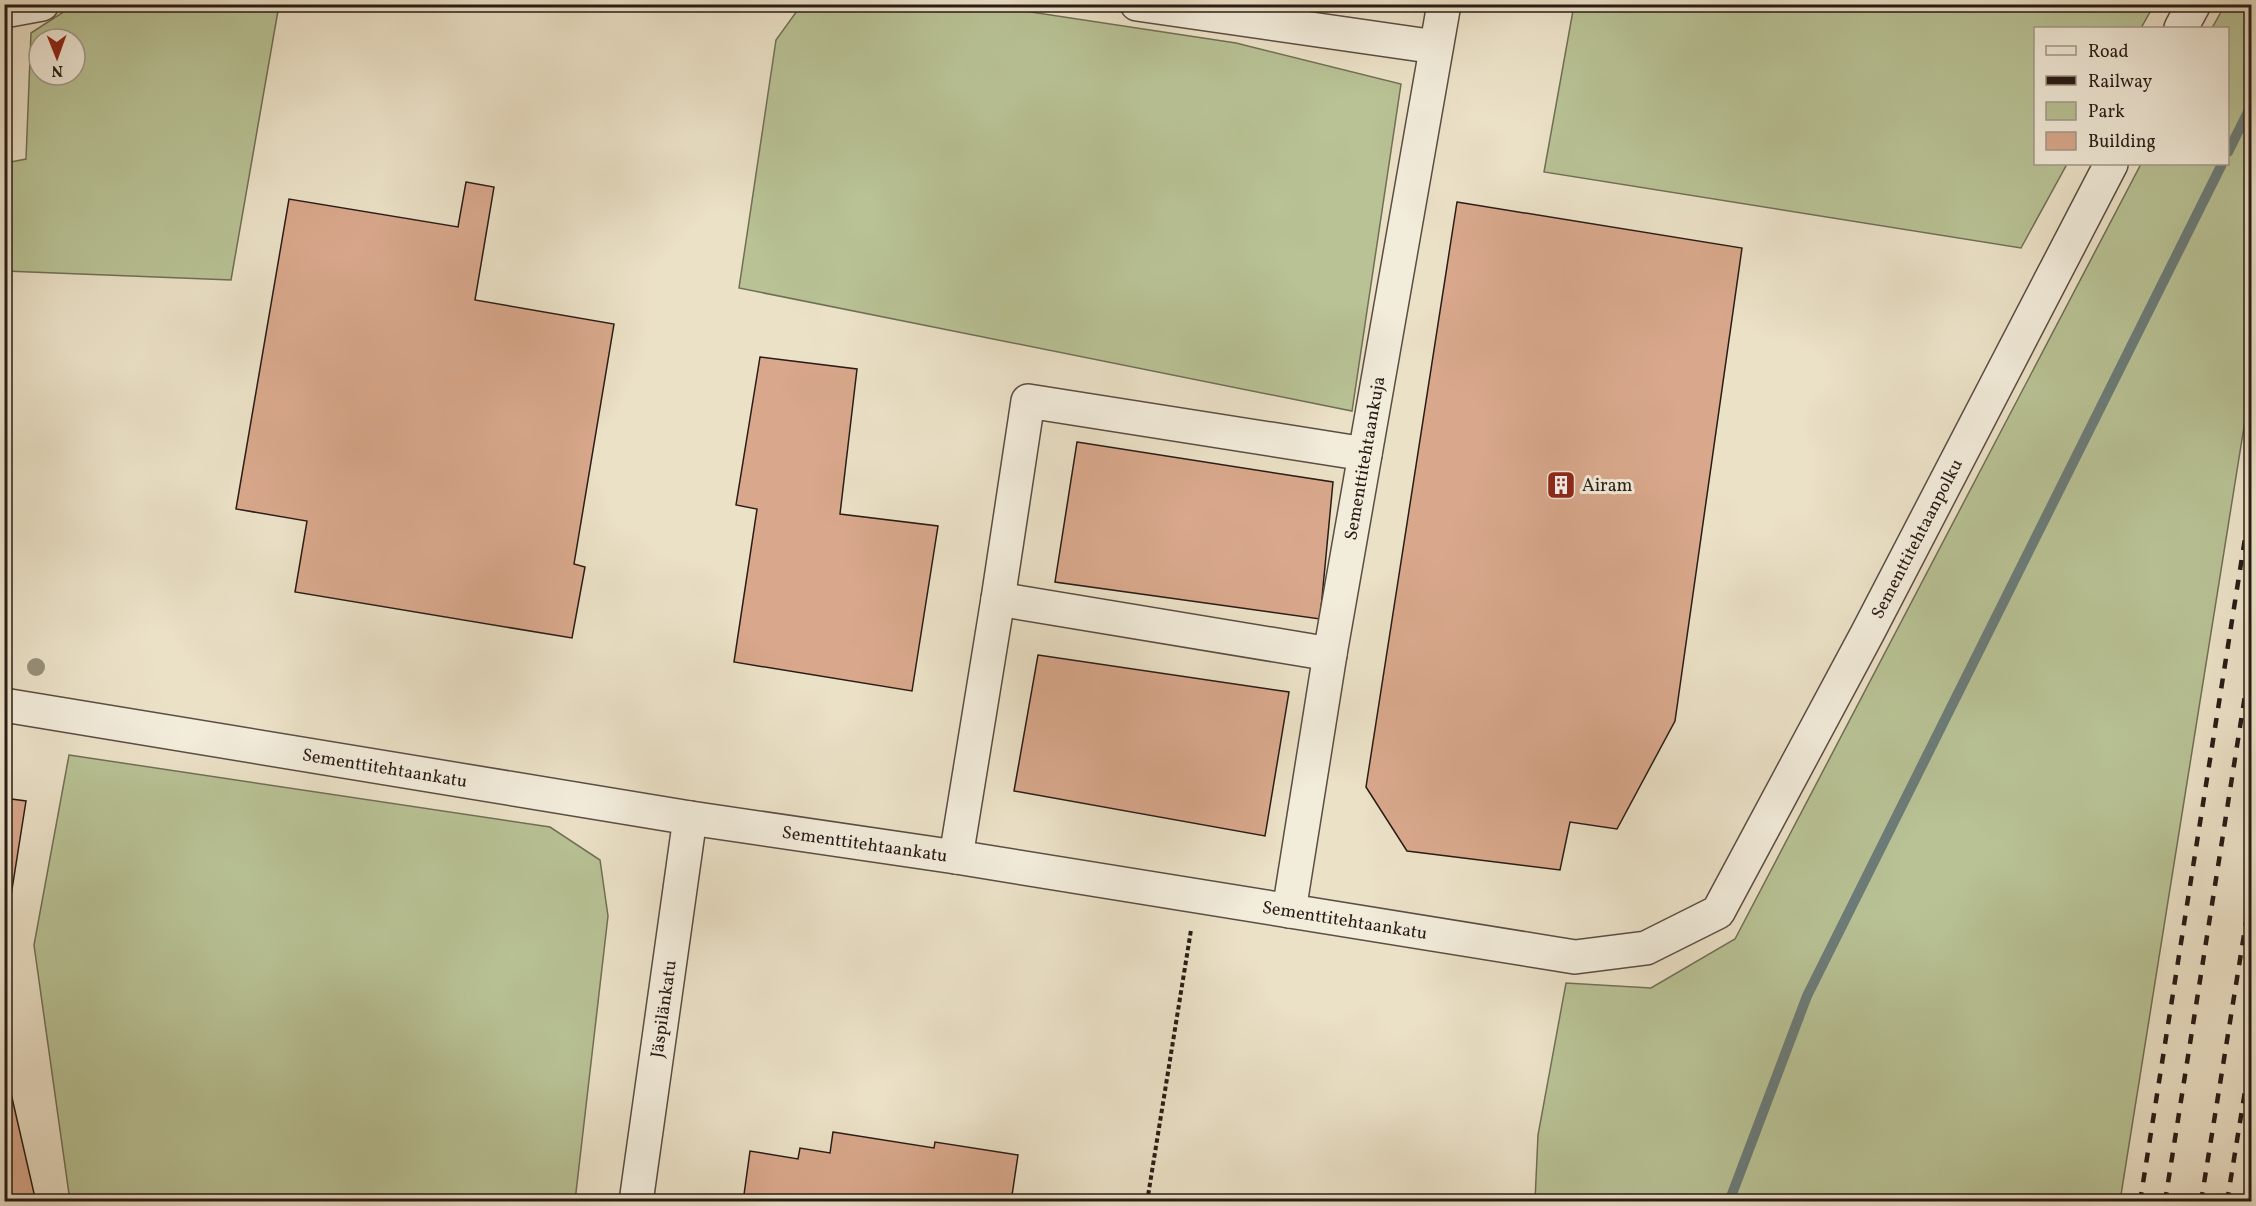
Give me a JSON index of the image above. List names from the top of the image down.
{
  "streets": {
    "street": [
      "Sementtitehtaankuja",
      "Sementtitehtaanpolku",
      "Sementtitehtaankatu",
      "Jäspilänkatu"
    ]
  },
  "crossings": [
    ["Sementtitehtaankuja", "Sementtitehtaankatu"],
    ["Sementtitehtaanpolku", "Sementtitehtaankatu"],
    ["Sementtitehtaankatu", "Jäspilänkatu"]
  ],
  "places": {
    "building": ["Airam"]
  },
  "legend": [
    "Road",
    "Railway",
    "Park",
    "Building"
  ],
  "north": "bottom"
}
